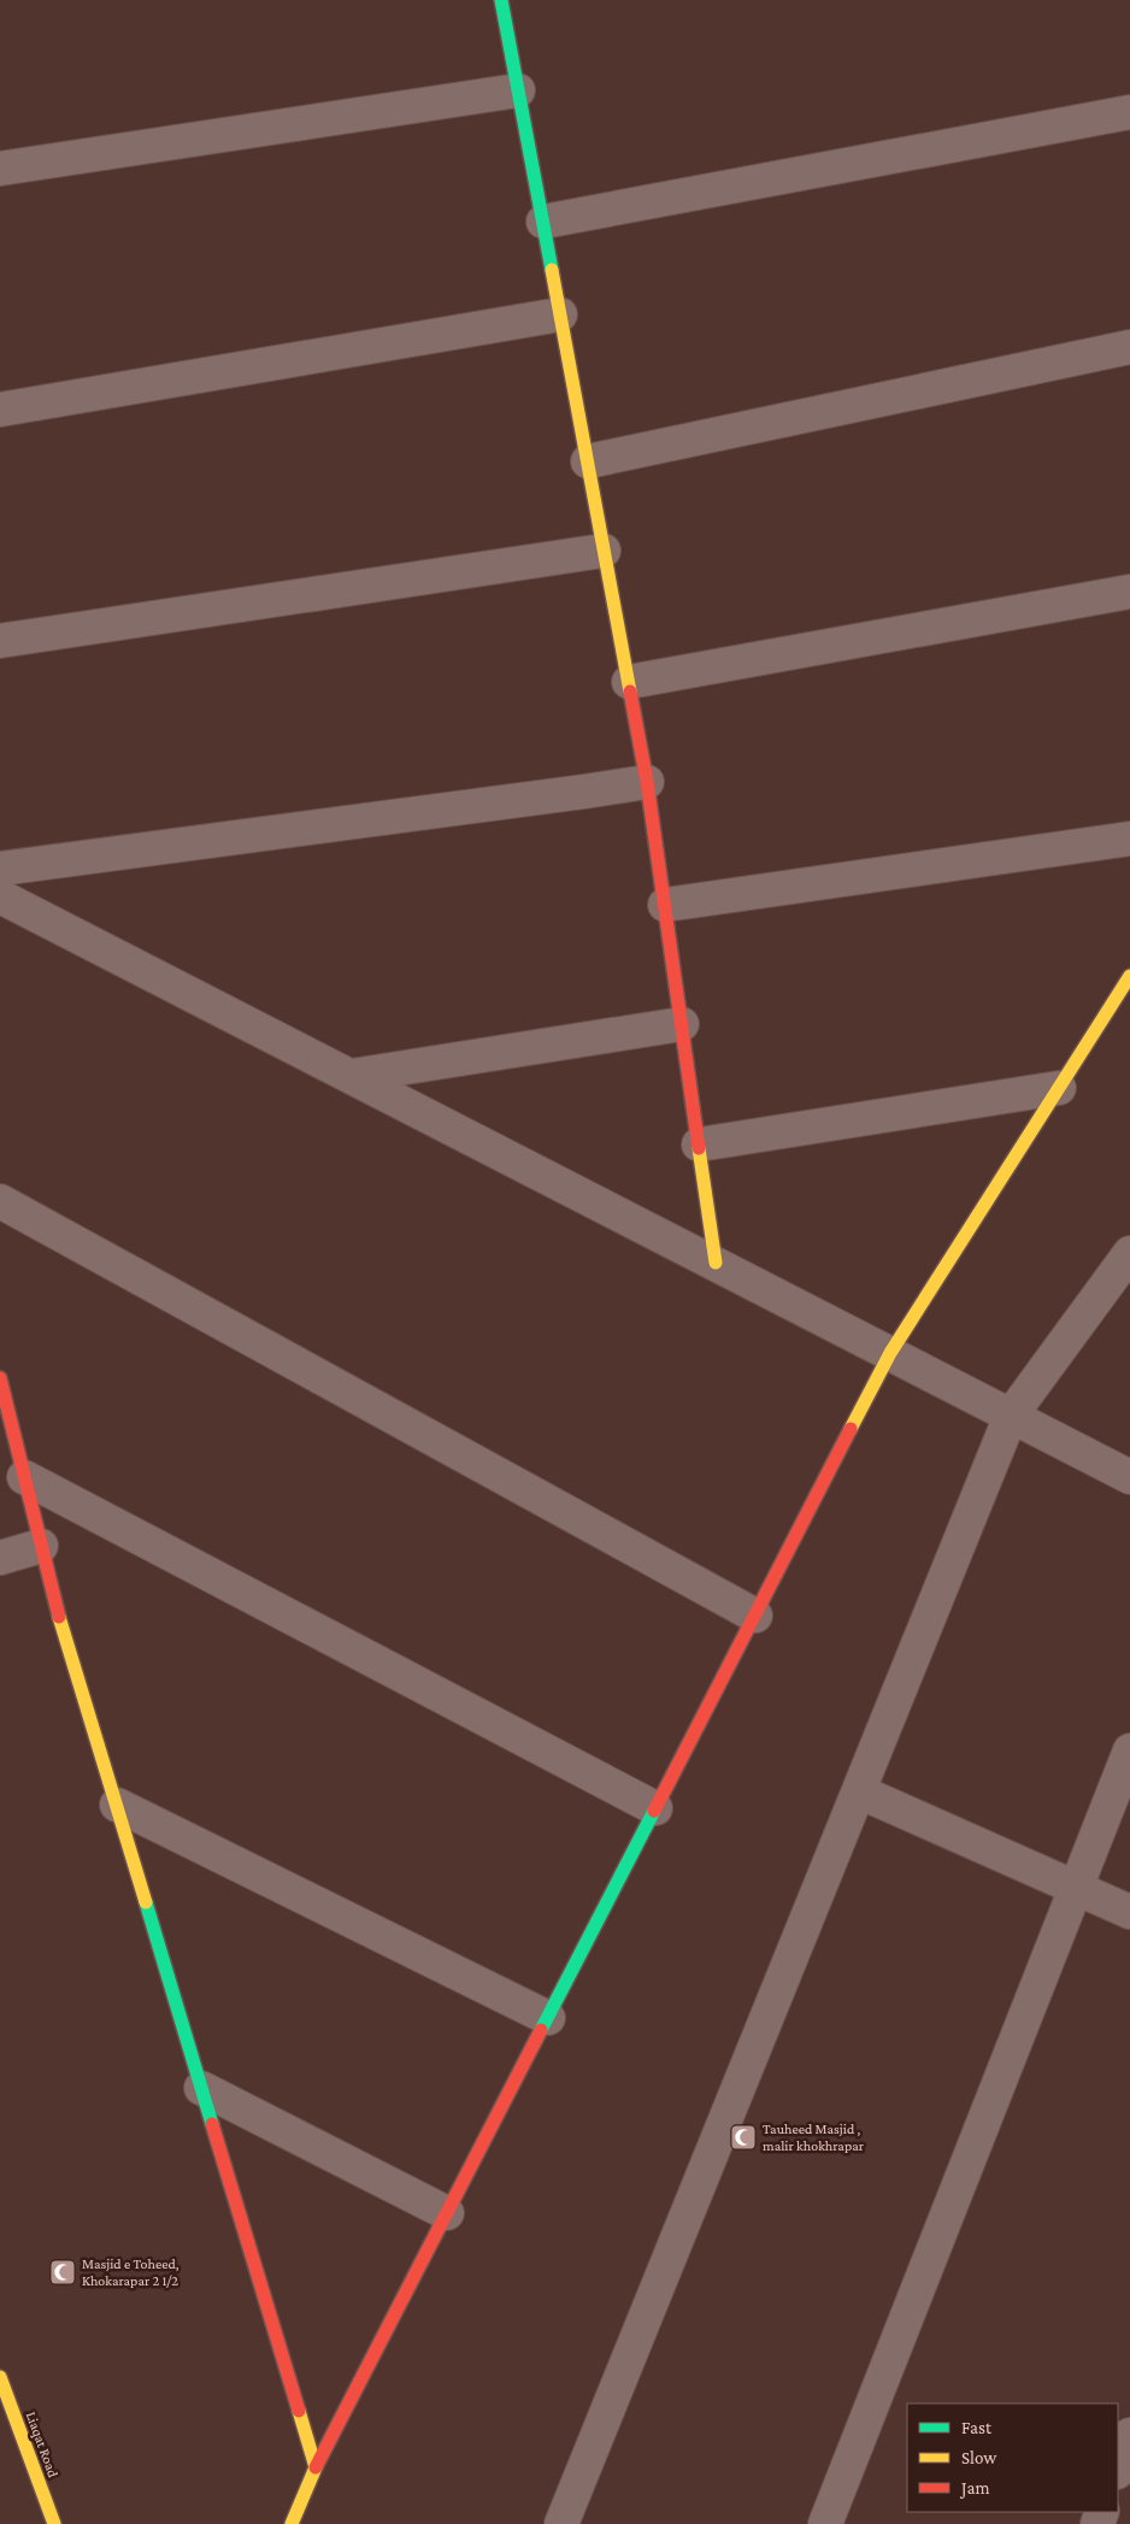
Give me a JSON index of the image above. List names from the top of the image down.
{
  "streets": {
    "street": ["Liaqat Road"]
  },
  "places": {
    "mosque": ["Tauheed Masjid , malir khokhrapar", "Masjid e Toheed, Khokarapar 2 1/2"]
  },
  "legend": ["Fast", "Slow", "Jam"]
}
